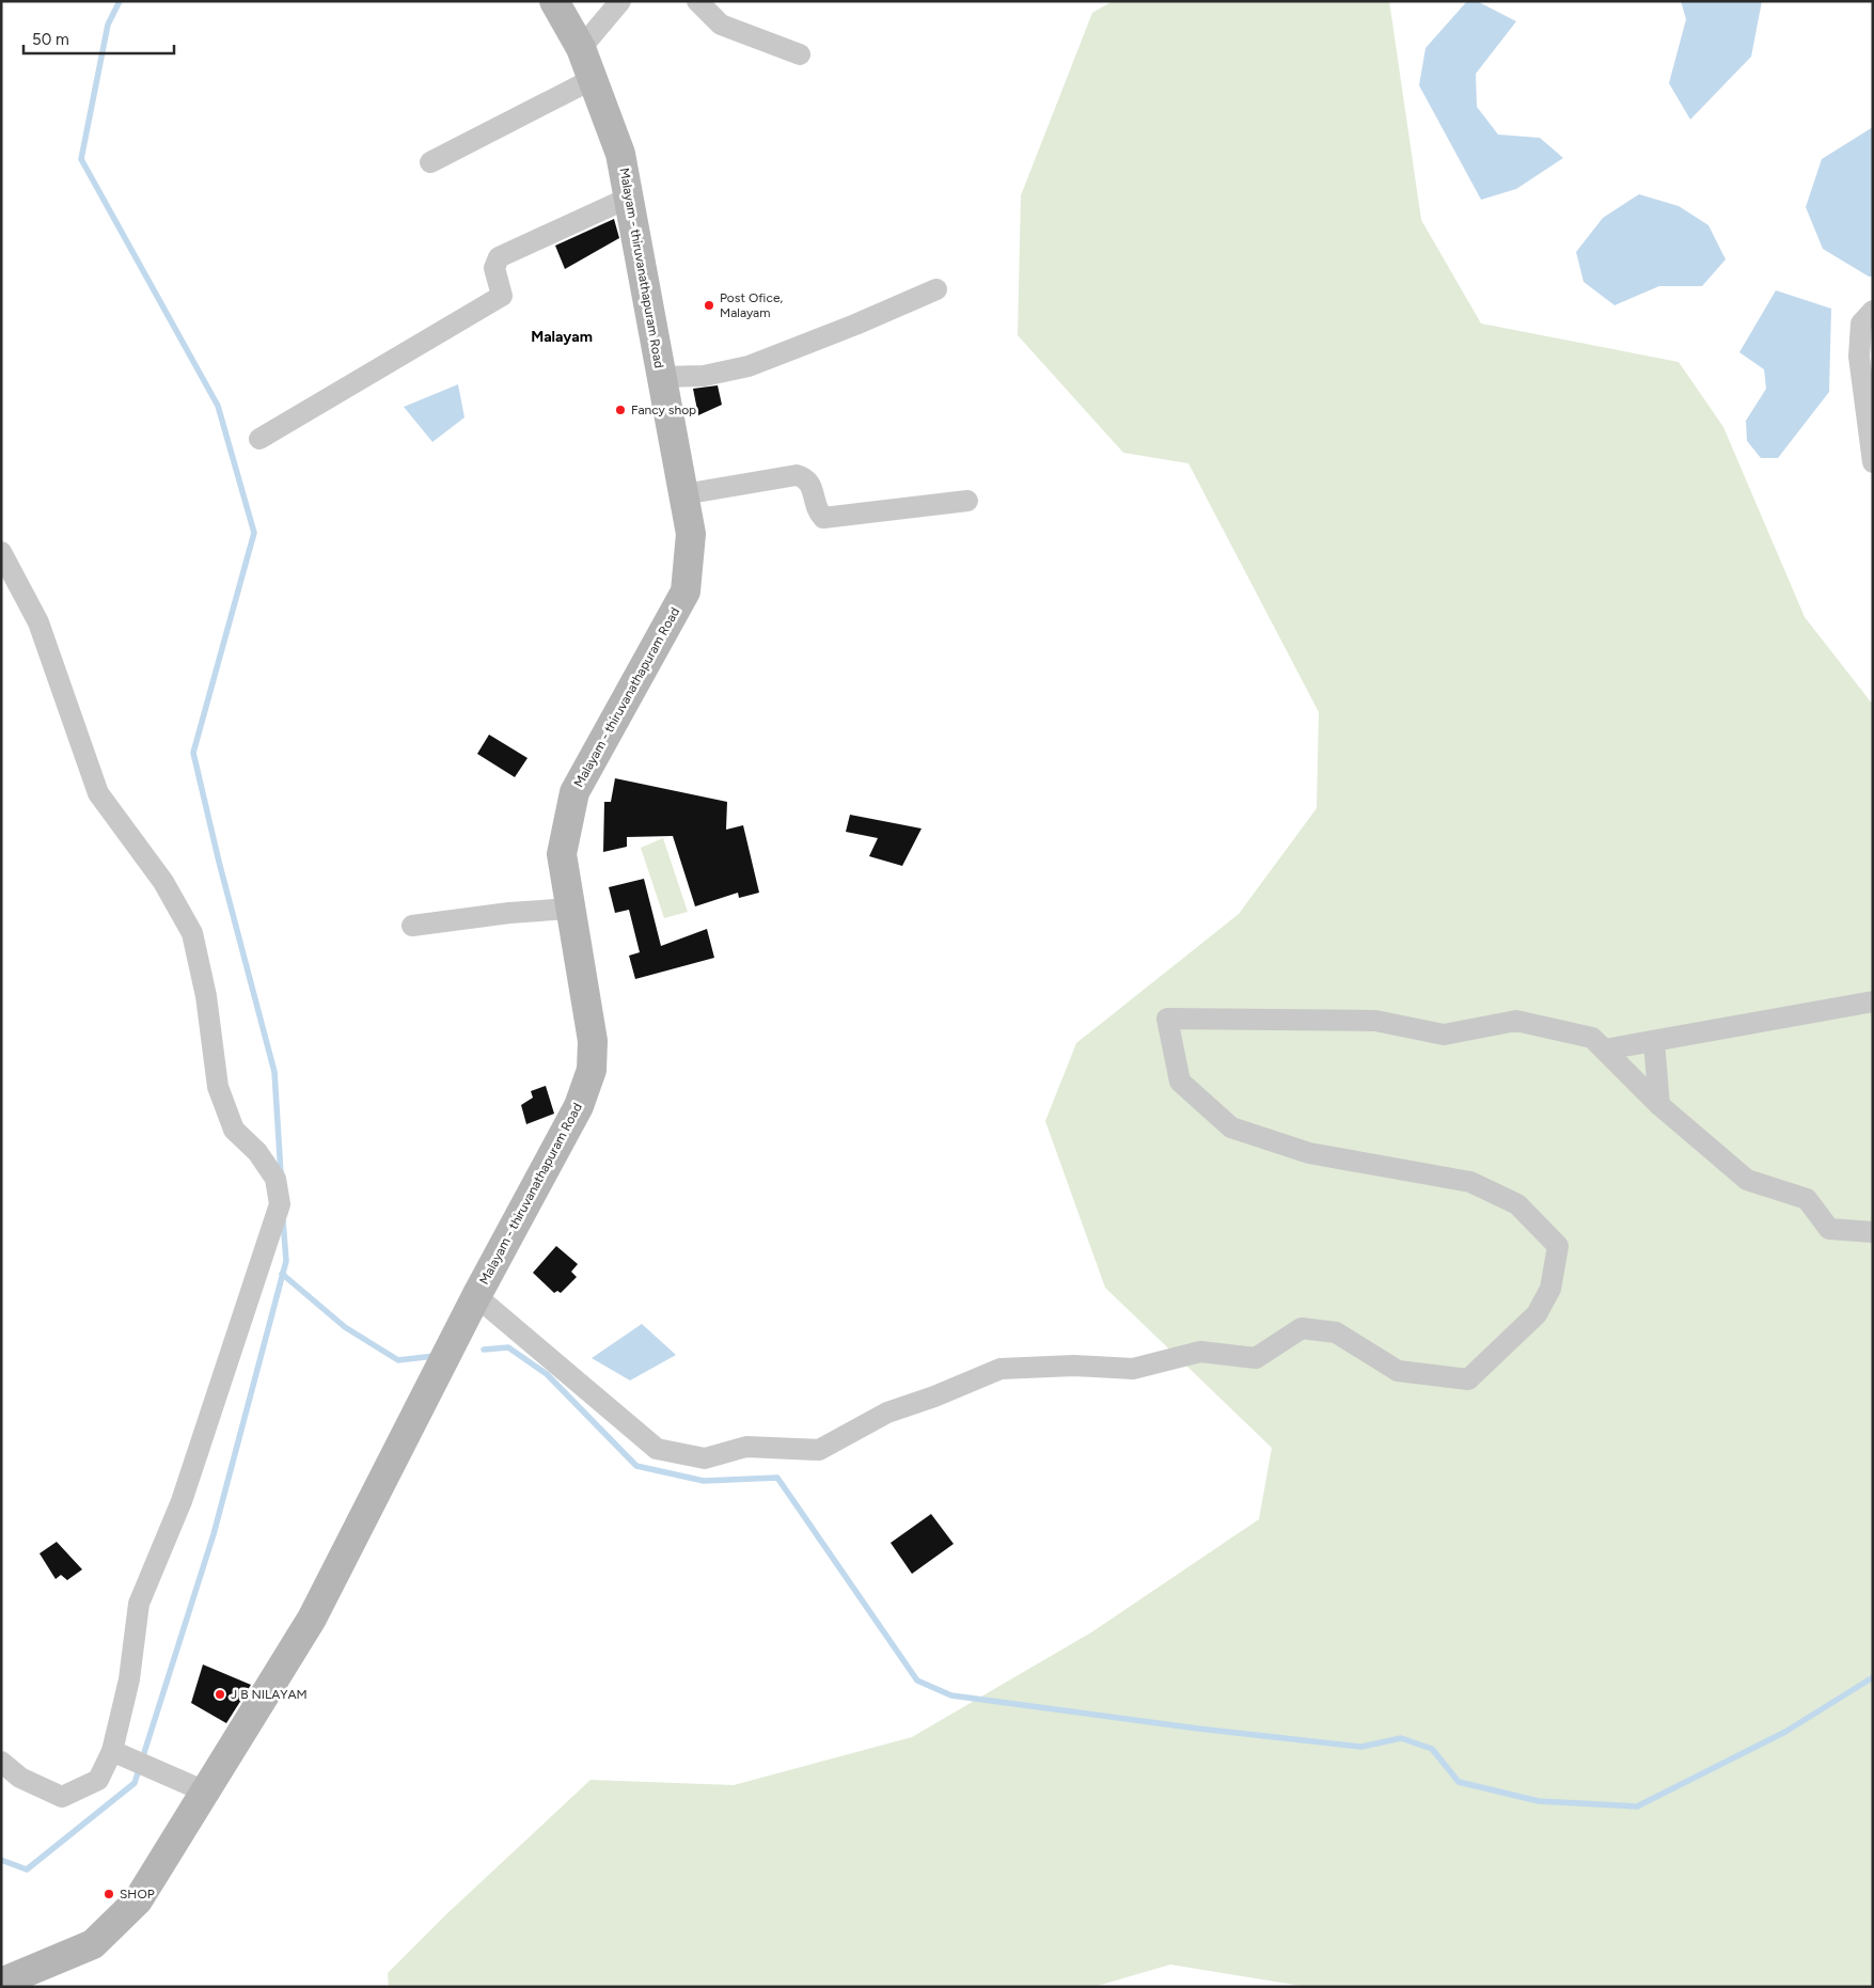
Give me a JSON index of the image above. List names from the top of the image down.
{
  "streets": {
    "main road": ["Malayam - thiruvanathapuram Road"]
  },
  "districts": ["Malayam"],
  "places": [
    "Post Ofice, Malayam",
    "Fancy shop",
    "J B NILAYAM",
    "SHOP"
  ],
  "scale_bar": "50 m"
}
